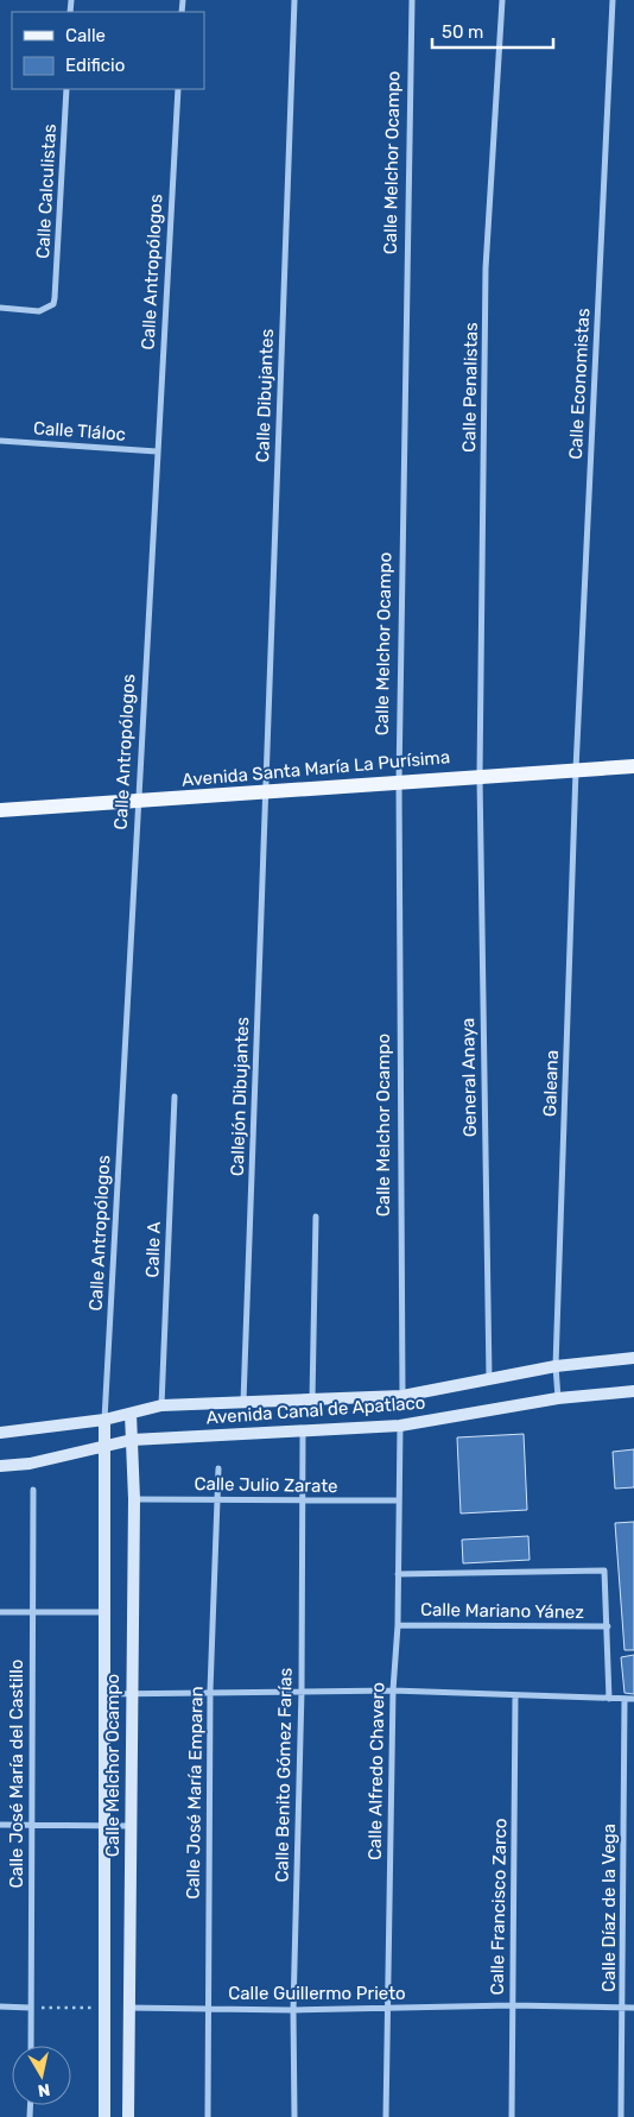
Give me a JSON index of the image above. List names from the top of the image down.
{
  "streets": {
    "main road": ["Avenida Santa María La Purísima"],
    "street": [
      "Calle Melchor Ocampo",
      "Calle Calculistas",
      "Calle Antropólogos",
      "Calle Economistas",
      "Calle Penalistas",
      "Calle Dibujantes",
      "Calle Tláloc",
      "General Anaya",
      "Galeana",
      "Callejón Dibujantes",
      "Calle A",
      "Avenida Canal de Apatlaco",
      "Calle Julio Zarate",
      "Calle Mariano Yánez",
      "Calle Alfredo Chavero",
      "Calle José María del Castillo",
      "Calle Benito Gómez Farías",
      "Calle José María Emparan",
      "Calle Francisco Zarco",
      "Calle Díaz de la Vega",
      "Calle Guillermo Prieto"
    ]
  },
  "crossings": [
    ["Calle Melchor Ocampo", "Calle Antropólogos"],
    ["Calle Melchor Ocampo", "Avenida Santa María La Purísima"],
    ["Calle Melchor Ocampo", "Avenida Canal de Apatlaco"],
    ["Calle Melchor Ocampo", "Calle Julio Zarate"],
    ["Calle Melchor Ocampo", "Calle Guillermo Prieto"],
    ["Calle Antropólogos", "Calle Tláloc"],
    ["Calle Antropólogos", "Avenida Santa María La Purísima"],
    ["Calle Antropólogos", "Avenida Canal de Apatlaco"],
    ["Calle Economistas", "Avenida Santa María La Purísima"],
    ["Calle Economistas", "Galeana"],
    ["Calle Penalistas", "Avenida Santa María La Purísima"],
    ["Calle Penalistas", "General Anaya"],
    ["Calle Dibujantes", "Avenida Santa María La Purísima"],
    ["Calle Dibujantes", "Callejón Dibujantes"],
    ["Avenida Santa María La Purísima", "General Anaya"],
    ["Avenida Santa María La Purísima", "Galeana"],
    ["Avenida Santa María La Purísima", "Callejón Dibujantes"],
    ["General Anaya", "Avenida Canal de Apatlaco"],
    ["Galeana", "Avenida Canal de Apatlaco"],
    ["Callejón Dibujantes", "Avenida Canal de Apatlaco"],
    ["Calle A", "Avenida Canal de Apatlaco"],
    ["Avenida Canal de Apatlaco", "Calle Alfredo Chavero"],
    ["Avenida Canal de Apatlaco", "Calle Benito Gómez Farías"],
    ["Calle Julio Zarate", "Calle Alfredo Chavero"],
    ["Calle Julio Zarate", "Calle Benito Gómez Farías"],
    ["Calle Julio Zarate", "Calle José María Emparan"],
    ["Calle Mariano Yánez", "Calle Alfredo Chavero"],
    ["Calle Alfredo Chavero", "Calle Guillermo Prieto"],
    ["Calle Benito Gómez Farías", "Calle Guillermo Prieto"],
    ["Calle José María Emparan", "Calle Guillermo Prieto"],
    ["Calle Francisco Zarco", "Calle Guillermo Prieto"],
    ["Calle Díaz de la Vega", "Calle Guillermo Prieto"]
  ],
  "legend": ["Calle", "Edificio"],
  "scale_bar": "50 m",
  "north": "bottom"
}
